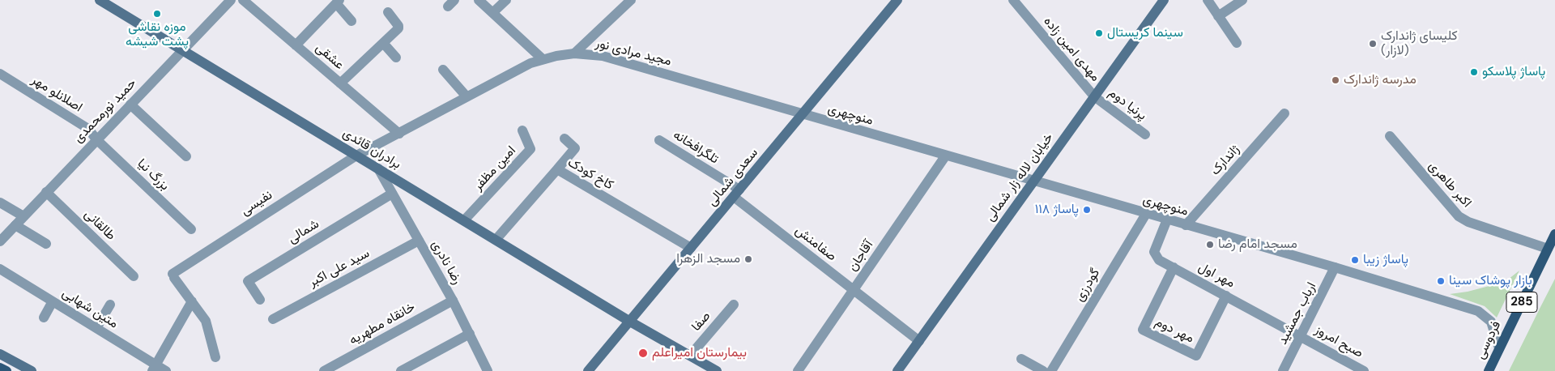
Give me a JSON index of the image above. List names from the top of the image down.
{
  "streets": {
    "main road": [
      "برادران قائدی",
      "سعدی شمالی",
      "خیابان لاله زار شمالی",
      "285",
      "فردوسی"
    ],
    "street": [
      "مهدی امین زاده",
      "مجید مرادی نور",
      "عشقی",
      "اصلانلو مهر",
      "پرنیا دوم",
      "حمید نورمحمدی",
      "منوچهری",
      "تلگرافخانه",
      "ژاندارک",
      "امین مظفر",
      "کاخ کودک",
      "بزرگ نیا",
      "اکبر طاهری",
      "نفیسی",
      "طالقانی",
      "شمالی",
      "صفامنش",
      "آقاجان",
      "رضا نادری",
      "سید علی اکبر",
      "مهر اول",
      "گودرزی",
      "متین شهابی",
      "ارباب جمشید",
      "صفا",
      "خانقاه مطهریه",
      "مهر دوم",
      "صبح امروز"
    ]
  },
  "crossings": [
    ["مهدی امین زاده", "پرنیا دوم"],
    ["مهدی امین زاده", "خیابان لاله زار شمالی"],
    ["مجید مرادی نور", "عشقی"],
    ["مجید مرادی نور", "منوچهری"],
    ["مجید مرادی نور", "برادران قائدی"],
    ["مجید مرادی نور", "سعدی شمالی"],
    ["مجید مرادی نور", "نفیسی"],
    ["اصلانلو مهر", "حمید نورمحمدی"],
    ["اصلانلو مهر", "بزرگ نیا"],
    ["پرنیا دوم", "خیابان لاله زار شمالی"],
    ["حمید نورمحمدی", "برادران قائدی"],
    ["حمید نورمحمدی", "بزرگ نیا"],
    ["حمید نورمحمدی", "طالقانی"],
    ["منوچهری", "ژاندارک"],
    ["منوچهری", "سعدی شمالی"],
    ["منوچهری", "خیابان لاله زار شمالی"],
    ["منوچهری", "آقاجان"],
    ["منوچهری", "مهر اول"],
    ["منوچهری", "گودرزی"],
    ["منوچهری", "ارباب جمشید"],
    ["منوچهری", "فردوسی"],
    ["تلگرافخانه", "سعدی شمالی"],
    ["تلگرافخانه", "صفامنش"],
    ["برادران قائدی", "امین مظفر"],
    ["برادران قائدی", "کاخ کودک"],
    ["برادران قائدی", "سعدی شمالی"],
    ["برادران قائدی", "نفیسی"],
    ["برادران قائدی", "رضا نادری"],
    ["برادران قائدی", "صفا"],
    ["کاخ کودک", "سعدی شمالی"],
    ["سعدی شمالی", "صفامنش"],
    ["خیابان لاله زار شمالی", "صفامنش"],
    ["اکبر طاهری", "فردوسی"],
    ["شمالی", "رضا نادری"],
    ["صفامنش", "آقاجان"],
    ["رضا نادری", "سید علی اکبر"],
    ["رضا نادری", "خانقاه مطهریه"],
    ["مهر اول", "ارباب جمشید"],
    ["مهر اول", "مهر دوم"],
    ["مهر اول", "صبح امروز"],
    ["ارباب جمشید", "صبح امروز"]
  ],
  "places": [
    "موزه نقاشی پشت شیشه",
    "سینما کریستال",
    "کلیسای ژاندارک (لازار)",
    "پاساژ پلاسکو",
    "مدرسه ژاندارک",
    "پاساژ ۱۱۸",
    "مسجد امام رضا",
    "مسجد الزهرا",
    "پاساژ زیبا",
    "بازار پوشاک سینا",
    "بیمارستان امیراعلم"
  ]
}
